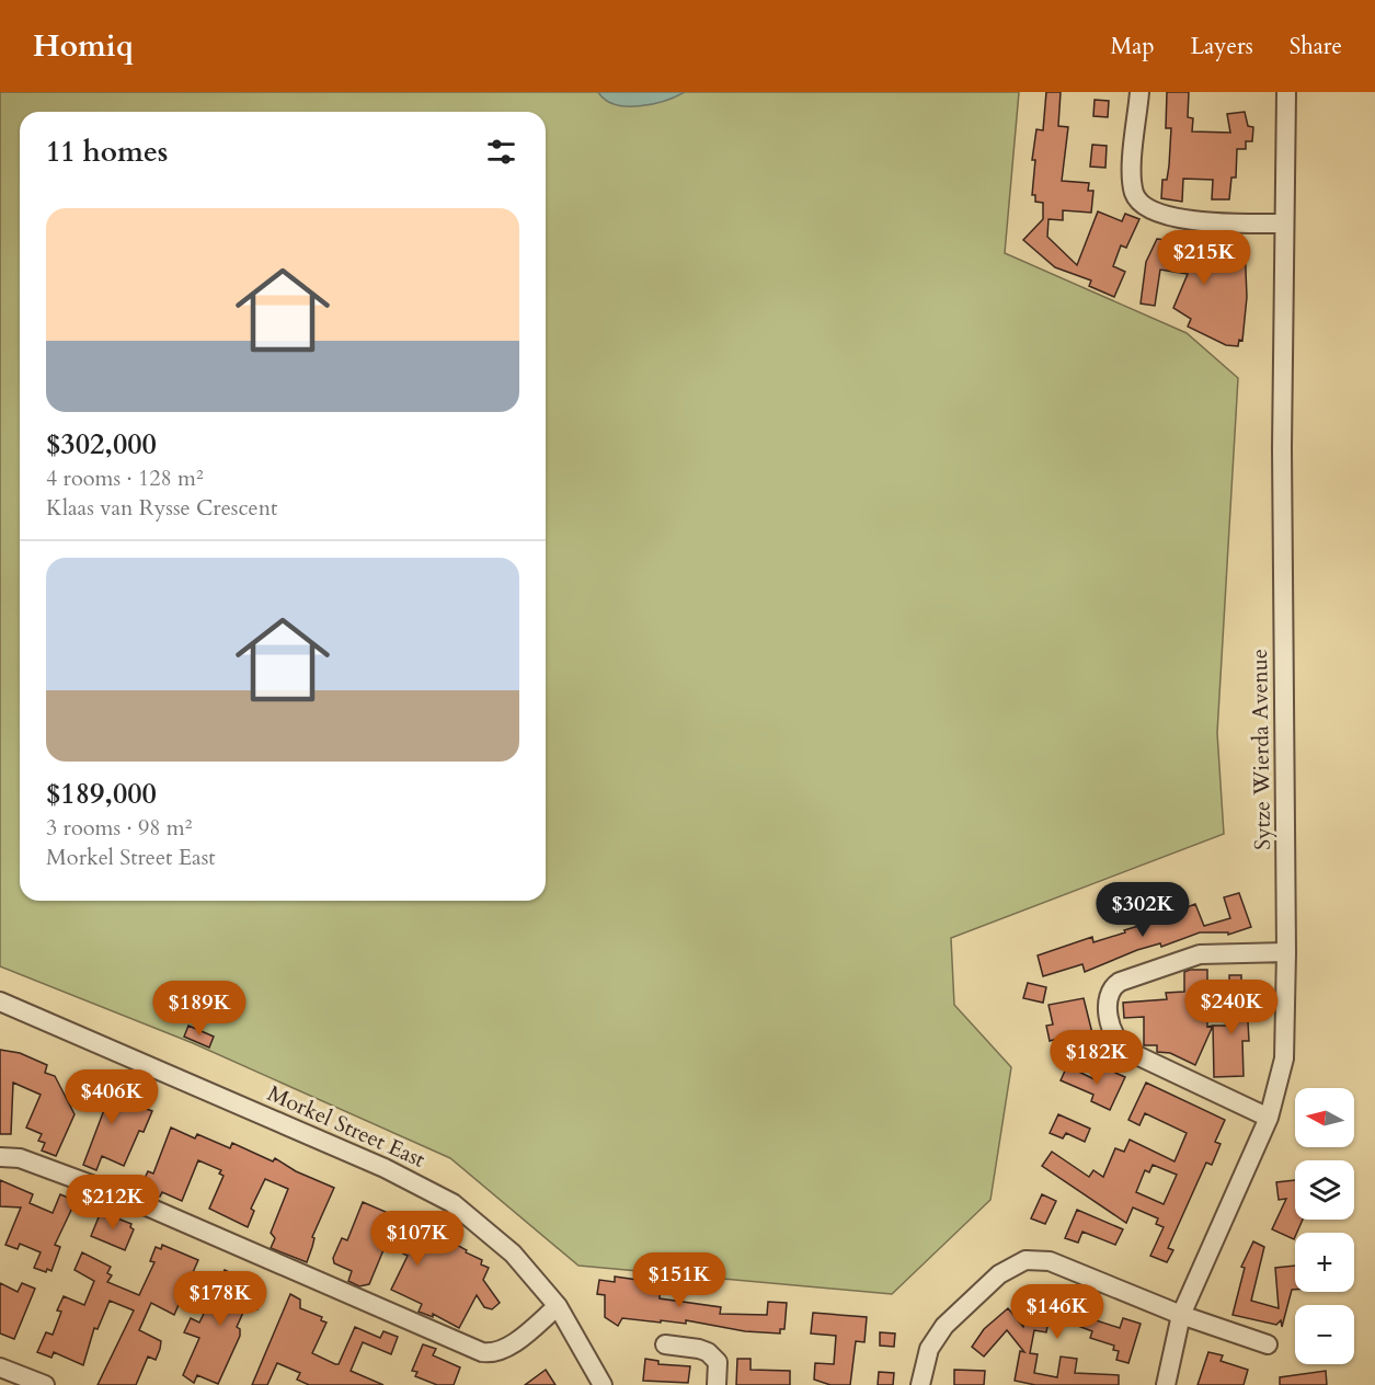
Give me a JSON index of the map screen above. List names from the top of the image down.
{
  "streets": {
    "street": ["Sytze Wierda Avenue", "Morkel Street East"]
  },
  "north": "left",
  "page": {
    "header": "Homiq",
    "nav": ["Map", "Layers", "Share"],
    "heading": "11 homes",
    "list": [
      {
        "name": "$302,000",
        "note": "4 rooms · 128 m² · Klaas van Rysse Crescent"
      },
      {
        "name": "$189,000",
        "note": "3 rooms · 98 m² · Morkel Street East"
      }
    ],
    "price": [
      "$215K",
      "$302K",
      "$240K",
      "$189K",
      "$182K",
      "$406K",
      "$212K",
      "$107K",
      "$151K",
      "$178K",
      "$146K"
    ],
    "map_buttons": ["+", "−"]
  }
}
